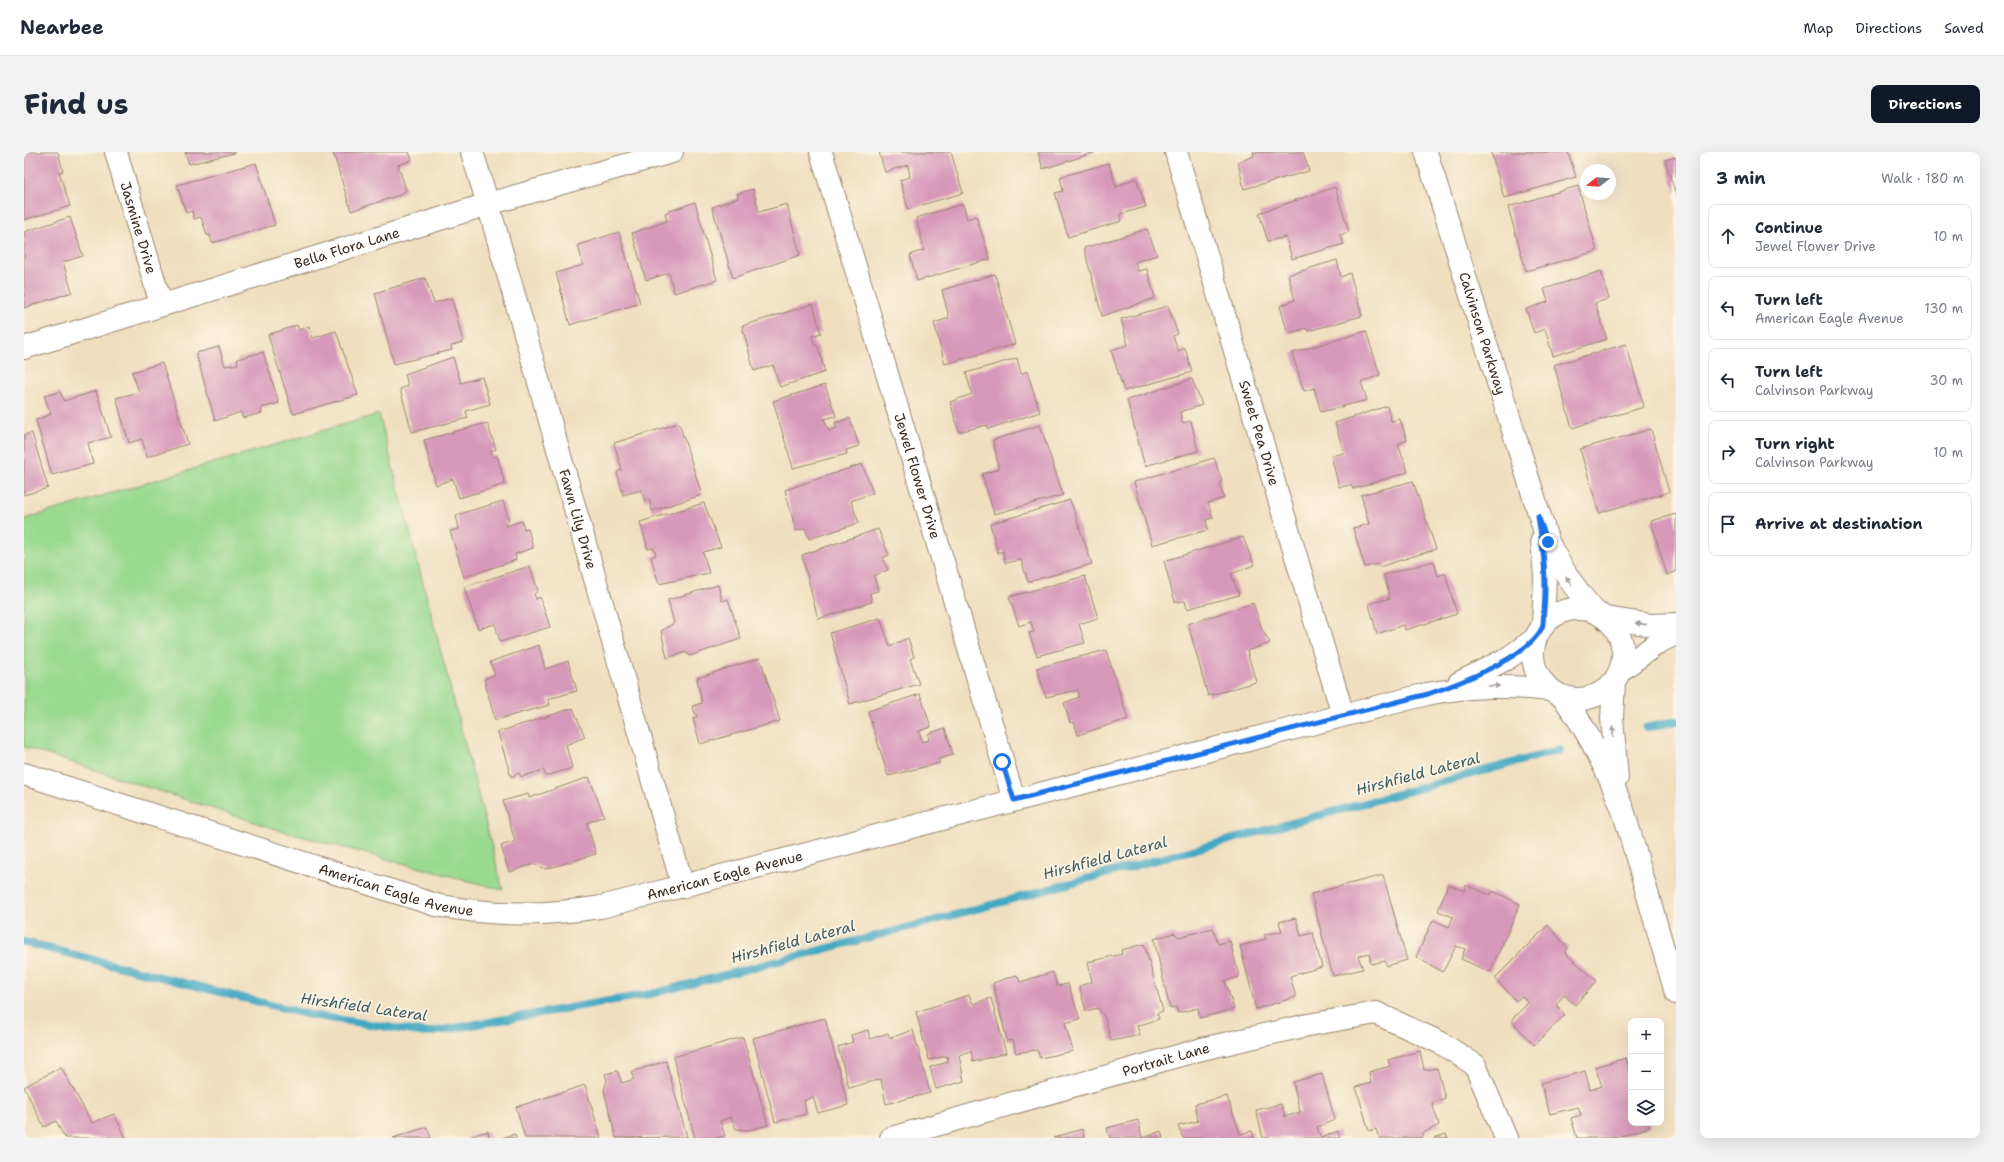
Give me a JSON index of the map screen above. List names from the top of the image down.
{
  "streets": {
    "street": [
      "Jasmine Drive",
      "Bella Flora Lane",
      "Calvinson Parkway",
      "Sweet Pea Drive",
      "Jewel Flower Drive",
      "Fawn Lily Drive",
      "American Eagle Avenue",
      "Portrait Lane"
    ]
  },
  "crossings": [
    ["Jasmine Drive", "Bella Flora Lane"],
    ["Bella Flora Lane", "Fawn Lily Drive"],
    ["Calvinson Parkway", "American Eagle Avenue"],
    ["Sweet Pea Drive", "American Eagle Avenue"],
    ["Jewel Flower Drive", "American Eagle Avenue"],
    ["Fawn Lily Drive", "American Eagle Avenue"]
  ],
  "water": ["Hirshfield Lateral"],
  "north": "left",
  "page": {
    "header": "Nearbee",
    "nav": ["Map", "Directions", "Saved"],
    "title": "Find us",
    "buttons": "Directions",
    "heading": ["3 min", "Walk · 180 m"],
    "list": [
      ["Continue", "Jewel Flower Drive", "10 m"],
      ["Turn left", "American Eagle Avenue", "130 m"],
      ["Turn left", "Calvinson Parkway", "30 m"],
      ["Turn right", "Calvinson Parkway", "10 m"],
      "Arrive at destination"
    ],
    "map_buttons": ["+", "−"]
  }
}
